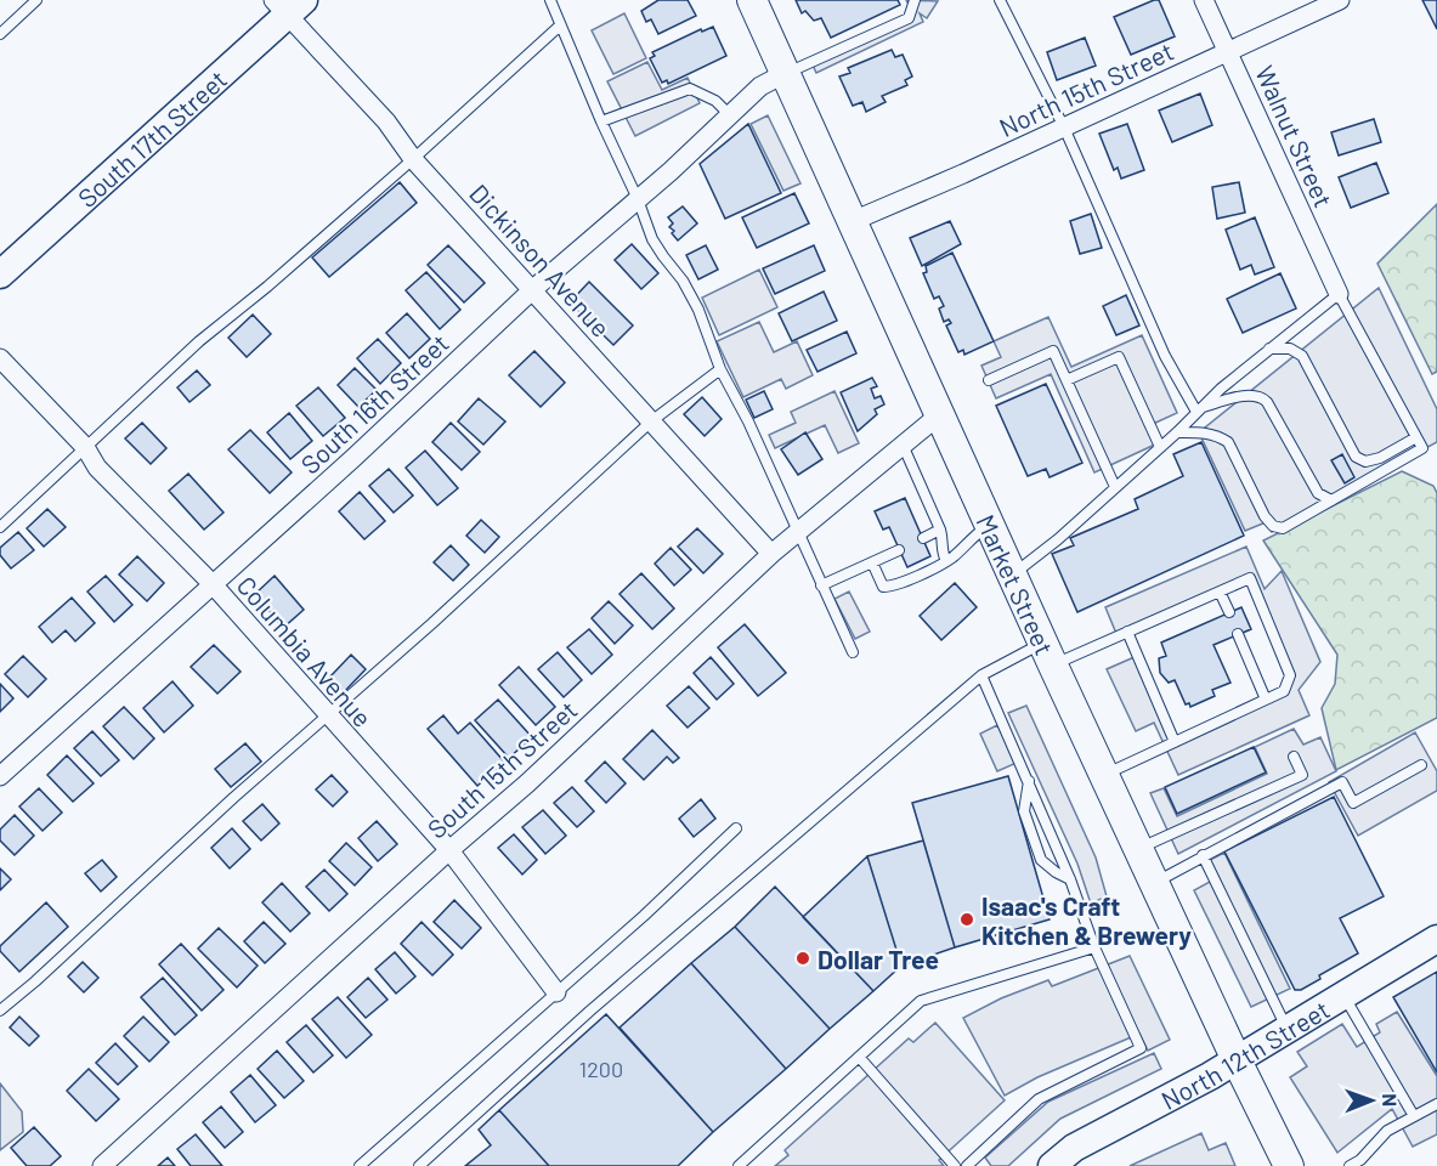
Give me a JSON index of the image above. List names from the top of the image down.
{
  "streets": {
    "main road": ["South 17th Street", "Market Street", "North 12th Street"],
    "street": [
      "North 15th Street",
      "Walnut Street",
      "Dickinson Avenue",
      "South 16th Street",
      "Columbia Avenue",
      "South 15th Street"
    ]
  },
  "crossings": [
    ["North 15th Street", "Walnut Street"],
    ["North 15th Street", "Market Street"],
    ["South 17th Street", "Dickinson Avenue"],
    ["Dickinson Avenue", "South 16th Street"],
    ["Dickinson Avenue", "South 15th Street"],
    ["South 16th Street", "Market Street"],
    ["South 16th Street", "Columbia Avenue"],
    ["Market Street", "South 15th Street"],
    ["Market Street", "North 12th Street"],
    ["Columbia Avenue", "South 15th Street"]
  ],
  "places": ["Isaac's Craft Kitchen & Brewery", "Dollar Tree"],
  "house_numbers": ["1200"],
  "north": "right"
}
